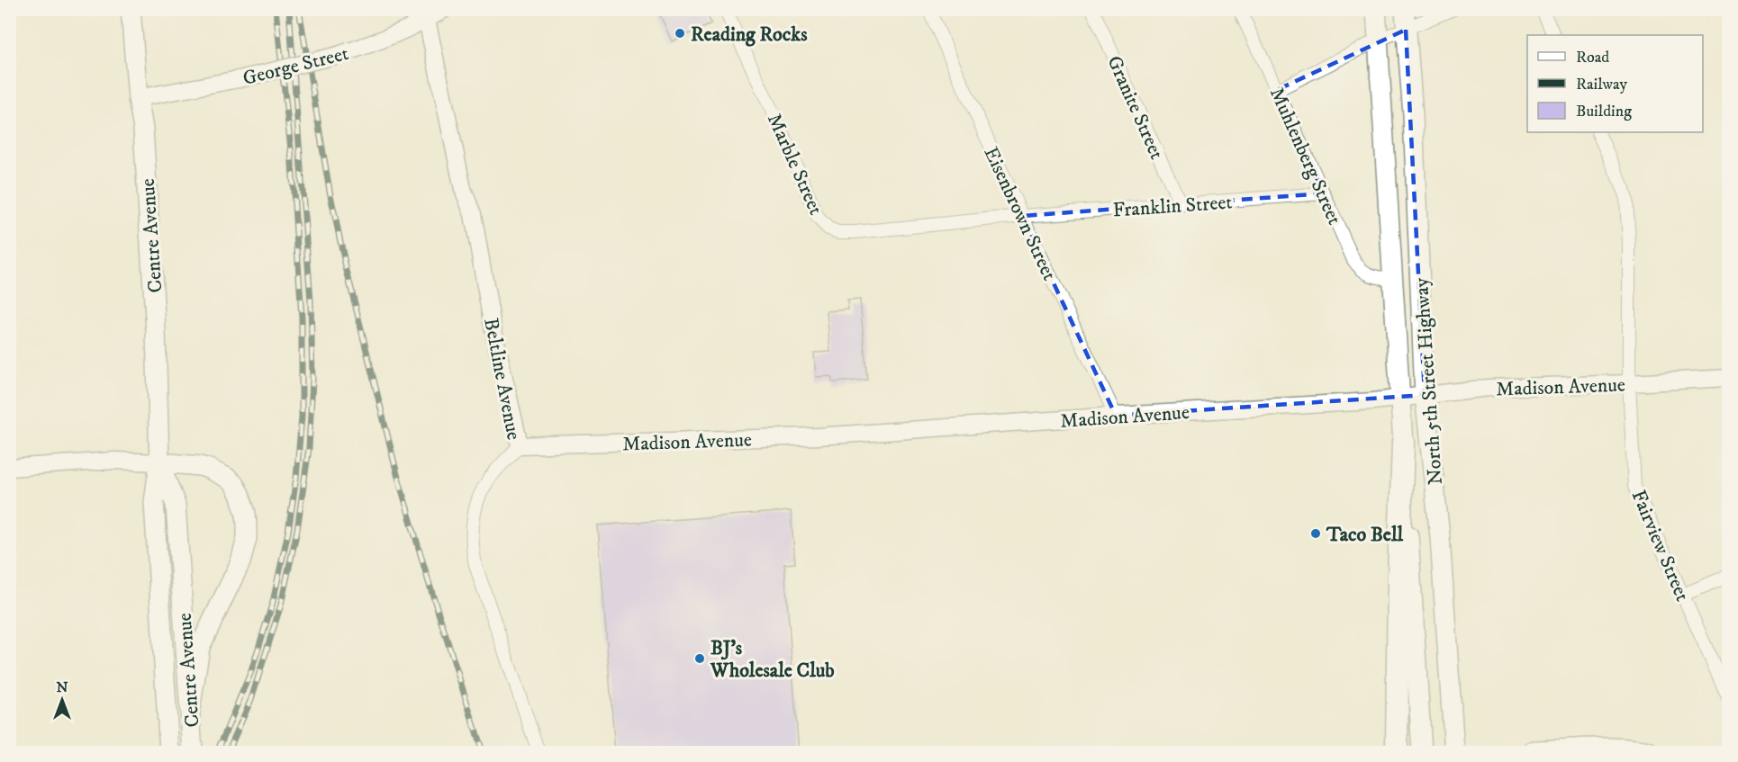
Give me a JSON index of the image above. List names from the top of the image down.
{
  "streets": {
    "main road": ["Centre Avenue", "North 5th Street Highway"],
    "street": [
      "George Street",
      "Granite Street",
      "Muhlenberg Street",
      "Marble Street",
      "Franklin Street",
      "Eisenbrown Street",
      "Beltline Avenue",
      "Madison Avenue",
      "Fairview Street"
    ]
  },
  "crossings": [
    ["George Street", "Centre Avenue"],
    ["George Street", "Beltline Avenue"],
    ["Granite Street", "Franklin Street"],
    ["Muhlenberg Street", "Franklin Street"],
    ["Muhlenberg Street", "North 5th Street Highway"],
    ["Marble Street", "Franklin Street"],
    ["Marble Street", "Eisenbrown Street"],
    ["Franklin Street", "Eisenbrown Street"],
    ["Eisenbrown Street", "Madison Avenue"],
    ["Beltline Avenue", "Madison Avenue"],
    ["North 5th Street Highway", "Madison Avenue"],
    ["Madison Avenue", "Fairview Street"]
  ],
  "places": ["Reading Rocks", "Taco Bell", "BJ's Wholesale Club"],
  "legend": ["Road", "Railway", "Building"],
  "north": "top"
}
